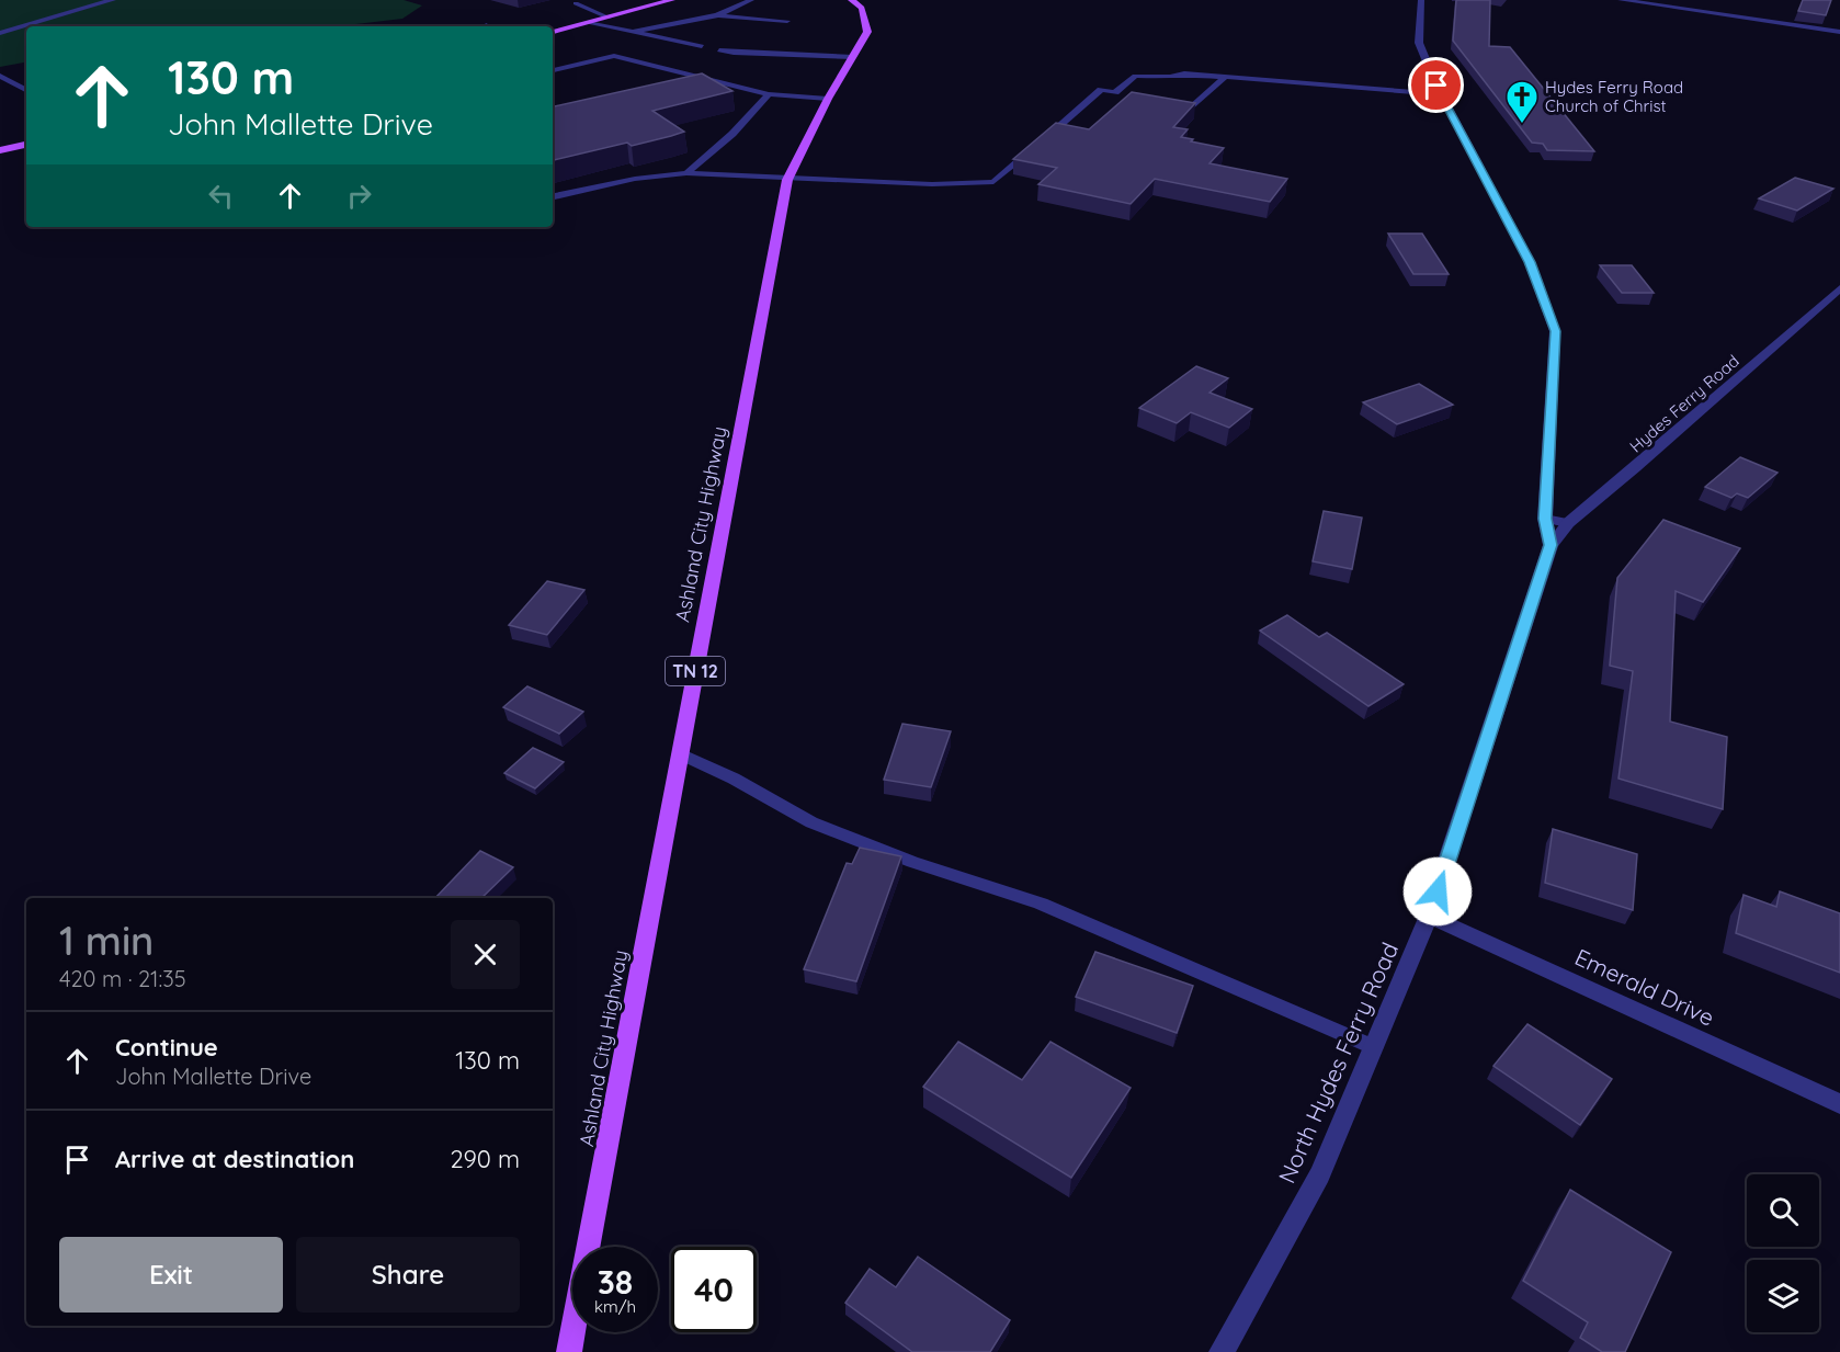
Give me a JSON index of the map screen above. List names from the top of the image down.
{
  "streets": {
    "main road": ["Ashland City Highway", "TN 12"],
    "street": ["Hydes Ferry Road", "Emerald Drive", "North Hydes Ferry Road"]
  },
  "crossings": [
    ["Hydes Ferry Road", "North Hydes Ferry Road"],
    ["Emerald Drive", "North Hydes Ferry Road"]
  ],
  "places": {
    "church": ["Hydes Ferry Road Church of Christ"]
  },
  "page": {
    "turn": ["130 m", "John Mallette Drive"],
    "heading": ["1 min", "420 m · 21:35"],
    "list": [
      {
        "name": "Continue",
        "note": "John Mallette Drive",
        "value": "130 m"
      },
      {
        "name": "Arrive at destination",
        "value": "290 m"
      }
    ],
    "buttons": ["Exit", "Share"],
    "speed": "38 km/h",
    "limit": "40"
  }
}
